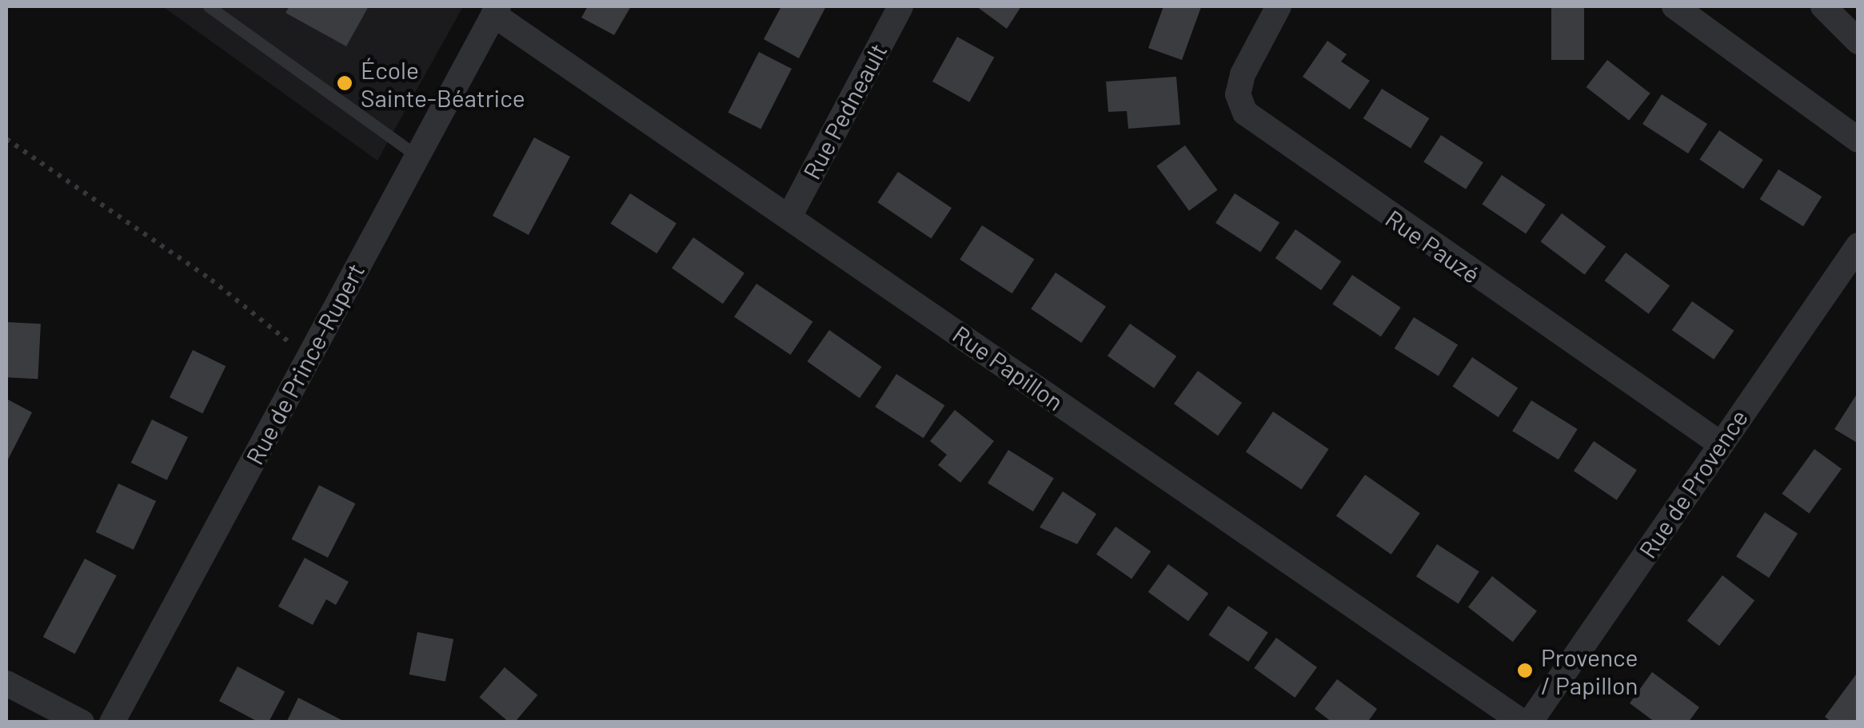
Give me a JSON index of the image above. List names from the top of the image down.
{
  "streets": {
    "street": [
      "Rue Pedneault",
      "Rue Pauzé",
      "Rue de Prince-Rupert",
      "Rue Papillon",
      "Rue de Provence"
    ]
  },
  "crossings": [
    ["Rue Pedneault", "Rue Papillon"],
    ["Rue Pauzé", "Rue de Provence"],
    ["Rue de Prince-Rupert", "Rue Papillon"]
  ],
  "places": ["École Sainte-Béatrice", "Provence / Papillon"]
}
